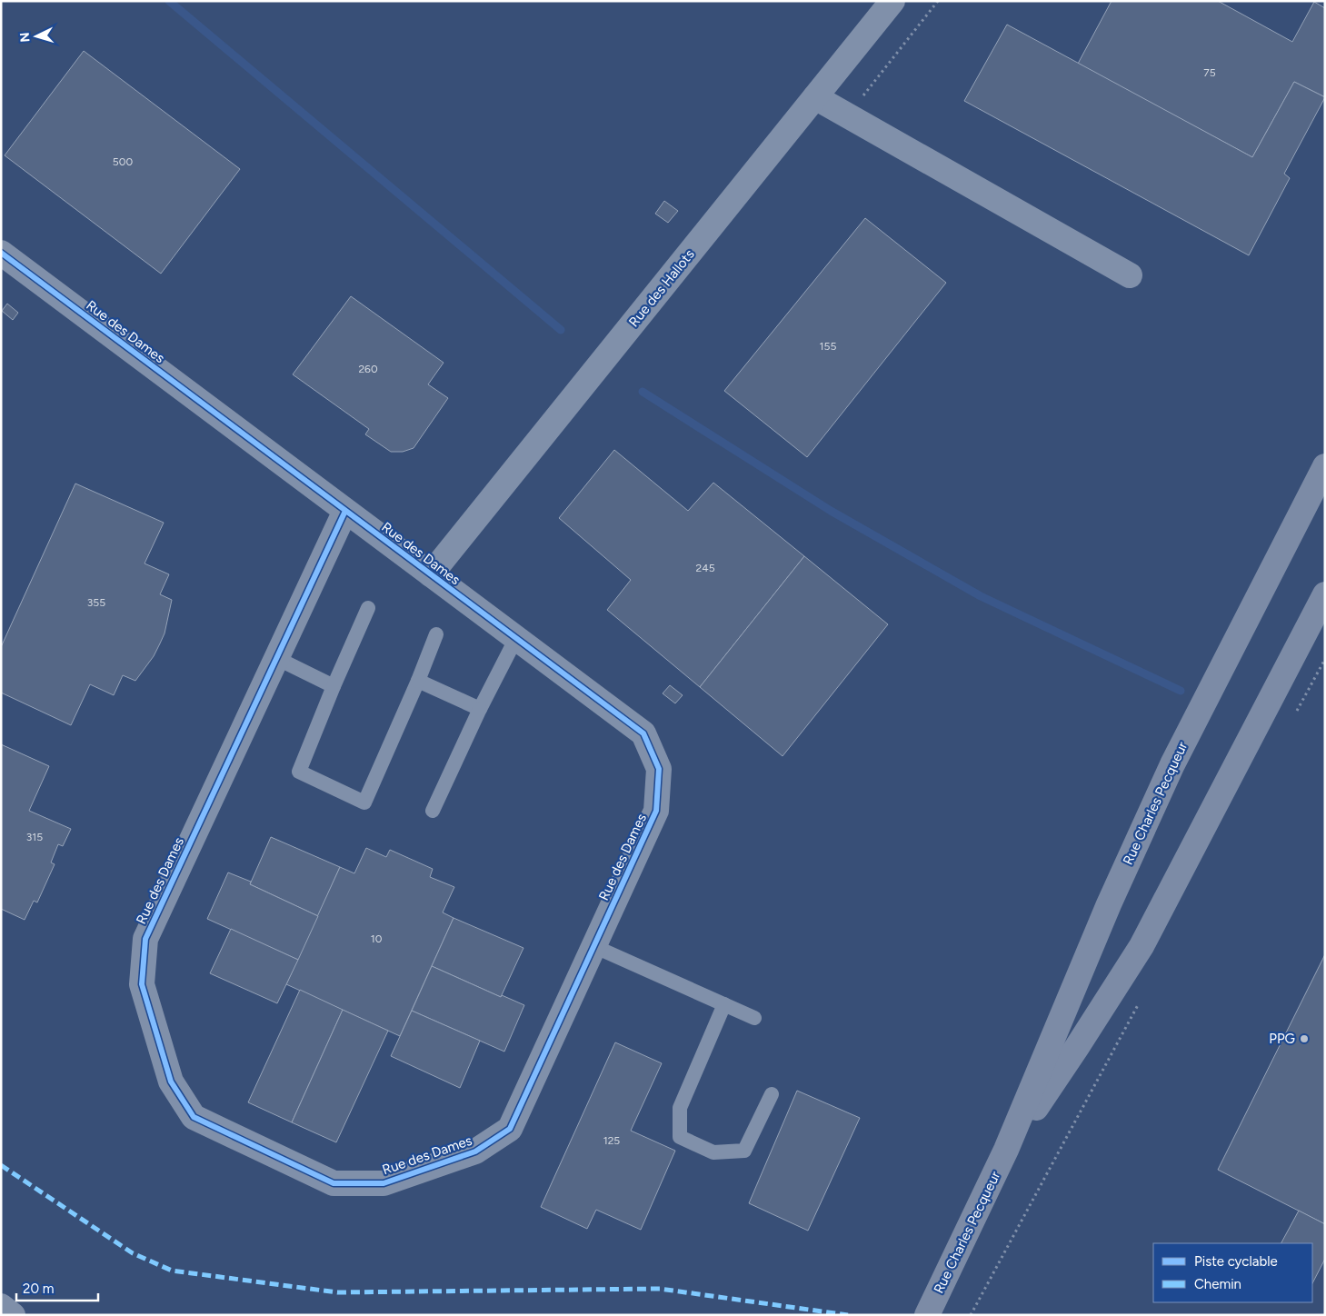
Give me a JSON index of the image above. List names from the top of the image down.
{
  "streets": {
    "main road": ["Rue Charles Pecqueur"],
    "street": ["Rue des Hallots", "Rue des Dames"]
  },
  "crossings": [
    ["Rue des Hallots", "Rue des Dames"]
  ],
  "places": ["PPG"],
  "house_numbers": [
    "75",
    "500",
    "155",
    "260",
    "245",
    "355",
    "315",
    "10",
    "125"
  ],
  "legend": ["Piste cyclable", "Chemin"],
  "scale_bar": "20 m",
  "north": "left"
}
